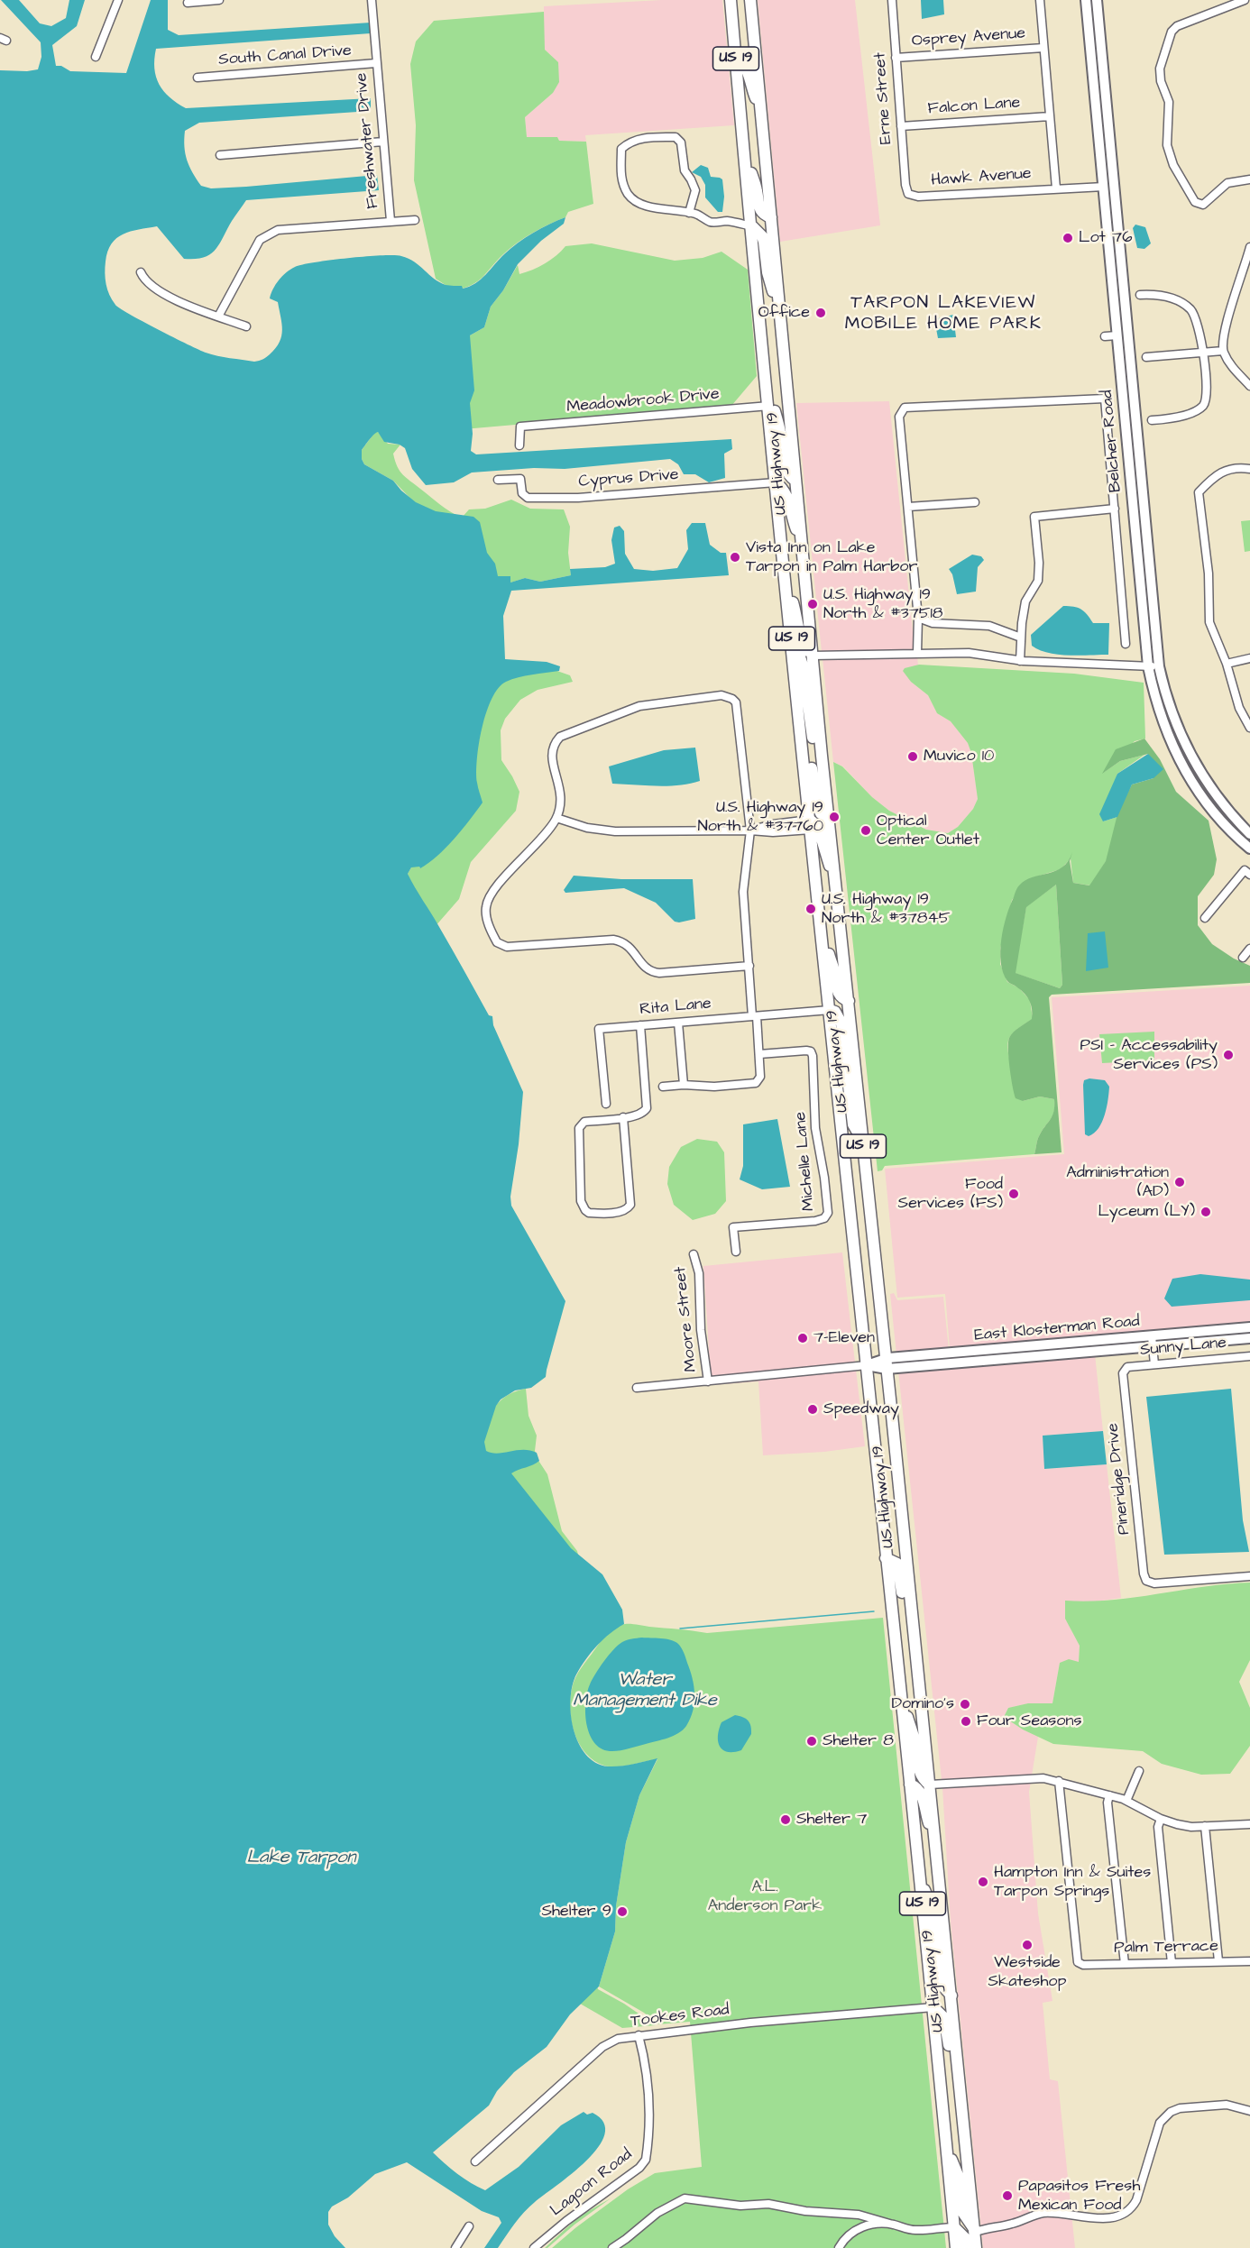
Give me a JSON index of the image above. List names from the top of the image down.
{
  "streets": {
    "highway": ["US 19", "US Highway 19"],
    "main road": ["Belcher Road", "East Klosterman Road"],
    "street": [
      "Osprey Avenue",
      "South Canal Drive",
      "Erne Street",
      "Falcon Lane",
      "Freshwater Drive",
      "Hawk Avenue",
      "Meadowbrook Drive",
      "Cyprus Drive",
      "Rita Lane",
      "Michelle Lane",
      "Moore Street",
      "Sunny Lane",
      "Pineridge Drive",
      "Palm Terrace",
      "Tookes Road",
      "Lagoon Road"
    ]
  },
  "crossings": [
    ["Osprey Avenue", "Erne Street"],
    ["South Canal Drive", "Freshwater Drive"],
    ["Erne Street", "Falcon Lane"],
    ["Erne Street", "Hawk Avenue"],
    ["Hawk Avenue", "Belcher Road"],
    ["Meadowbrook Drive", "US Highway 19"],
    ["US Highway 19", "Cyprus Drive"],
    ["US Highway 19", "Rita Lane"],
    ["US Highway 19", "East Klosterman Road"],
    ["US Highway 19", "Tookes Road"],
    ["Moore Street", "East Klosterman Road"],
    ["Sunny Lane", "Pineridge Drive"],
    ["Tookes Road", "Lagoon Road"]
  ],
  "districts": ["TARPON LAKEVIEW MOBILE HOME PARK"],
  "water": ["Water Management Dike", "Lake Tarpon"],
  "parks": ["A.L. Anderson Park"],
  "places": [
    "Lot 76",
    "Office",
    "Vista Inn on Lake Tarpon in Palm Harbor",
    "U.S. Highway 19 North & #37518",
    "Muvico 10",
    "U.S. Highway 19 North & #37760",
    "Optical Center Outlet",
    "U.S. Highway 19 North & #37845",
    "PSI - Accessability Services (PS)",
    "Administration (AD)",
    "Food Services (FS)",
    "Lyceum (LY)",
    "7-Eleven",
    "Speedway",
    "Domino's",
    "Four Seasons",
    "Shelter 8",
    "Shelter 7",
    "Hampton Inn & Suites Tarpon Springs",
    "Shelter 9",
    "Westside Skateshop",
    "Papasitos Fresh Mexican Food"
  ]
}
